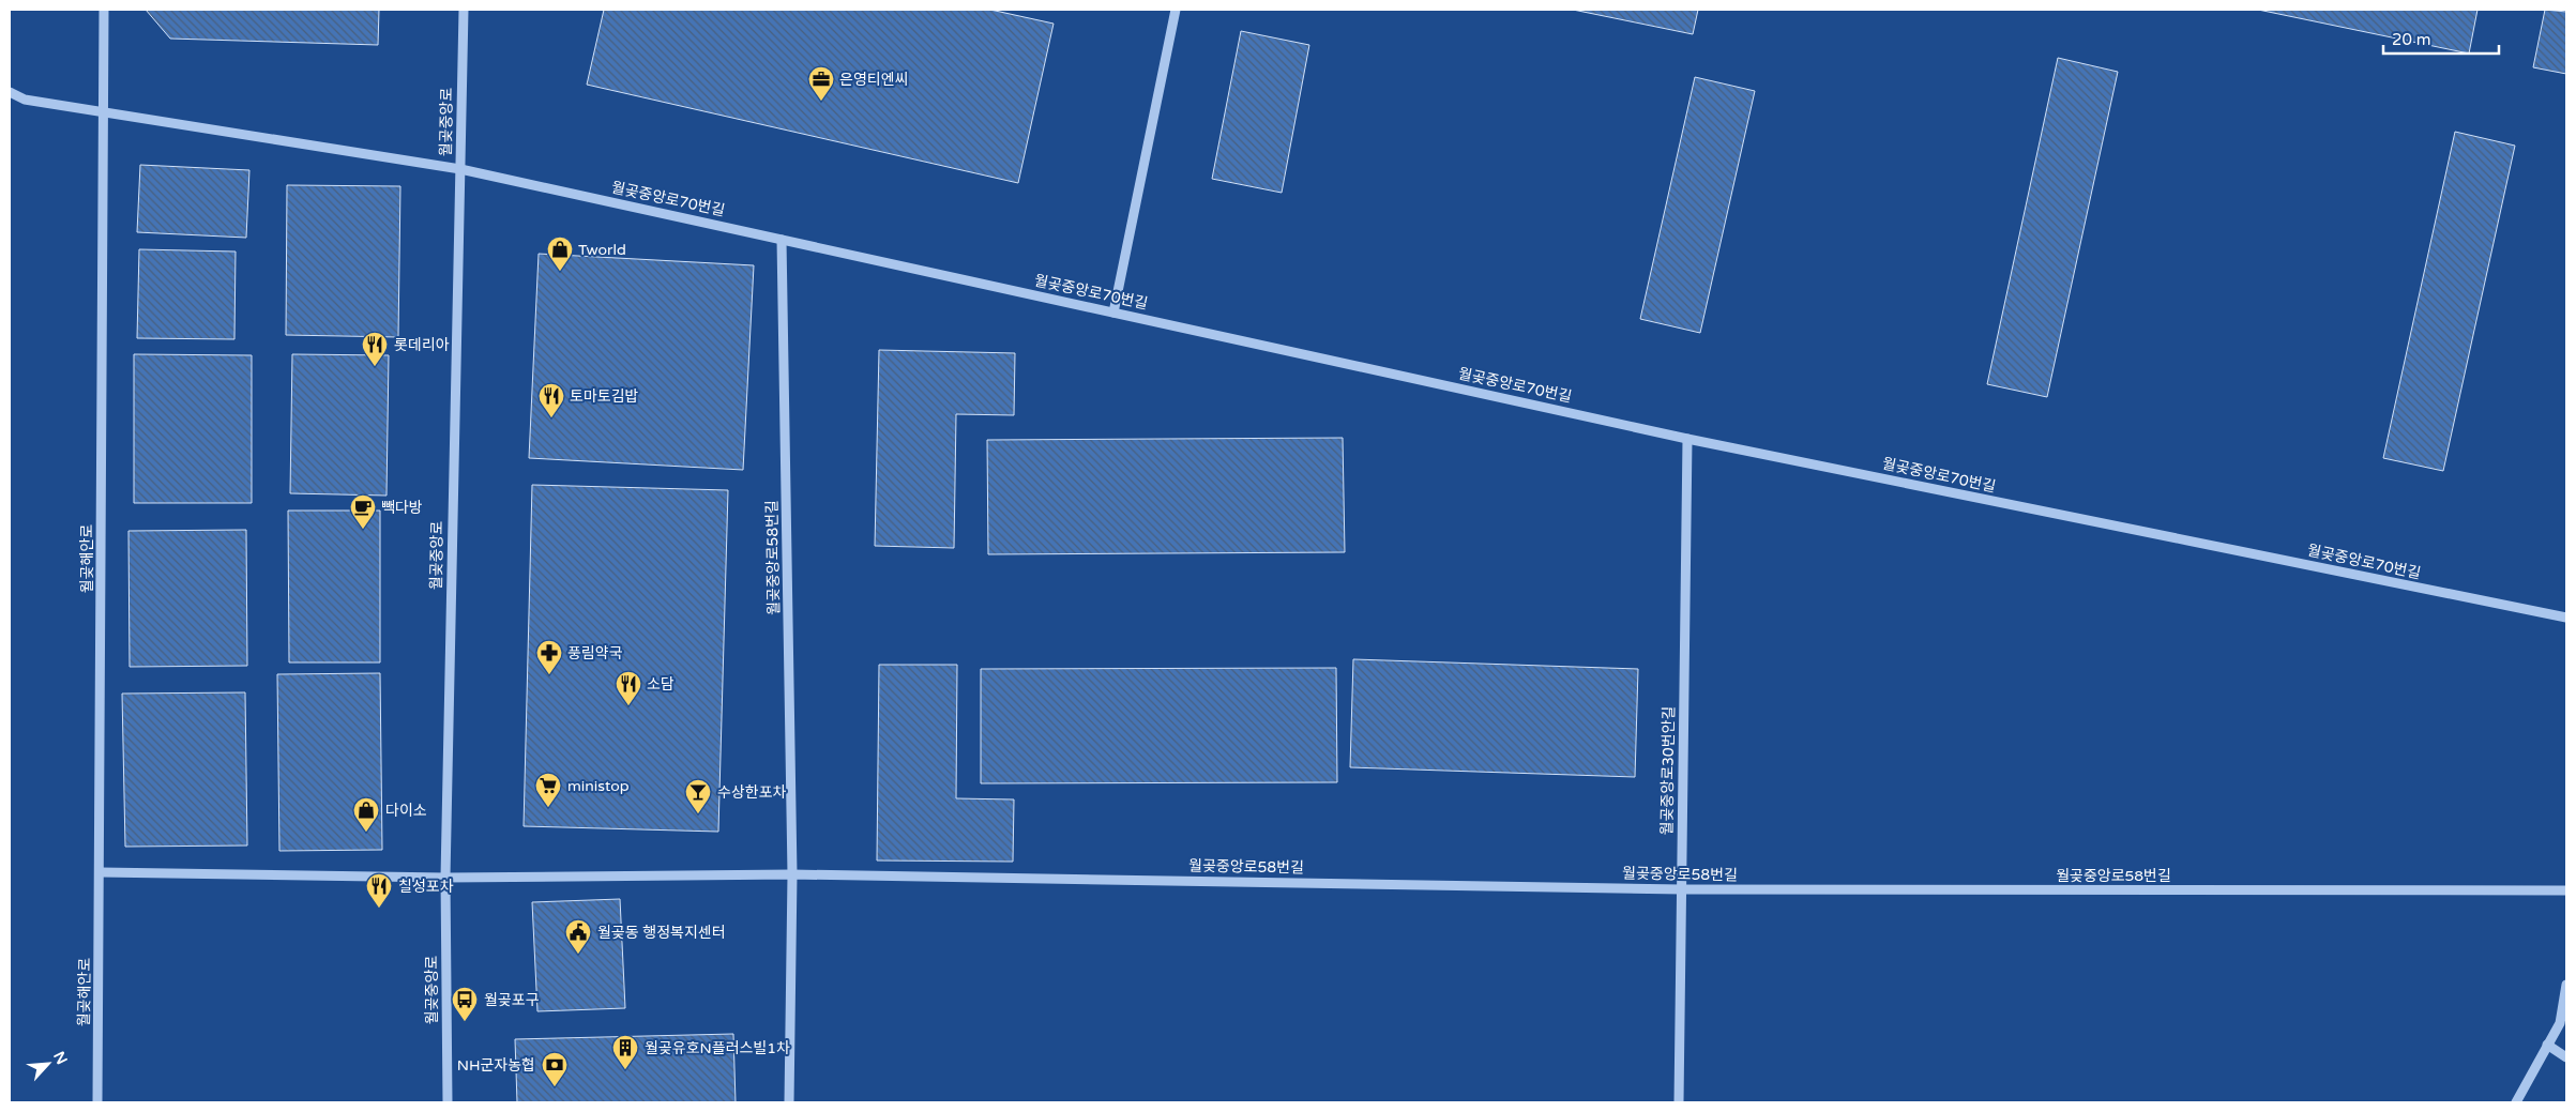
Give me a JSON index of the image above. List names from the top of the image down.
{
  "streets": {
    "street": [
      "월곶중앙로",
      "월곶중앙로70번길",
      "월곶중앙로58번길",
      "월곶해안로",
      "월곶중앙로30번안길"
    ]
  },
  "crossings": [
    ["월곶중앙로", "월곶중앙로70번길"],
    ["월곶중앙로", "월곶중앙로58번길"],
    ["월곶중앙로70번길", "월곶중앙로58번길"],
    ["월곶중앙로70번길", "월곶해안로"],
    ["월곶중앙로70번길", "월곶중앙로30번안길"],
    ["월곶중앙로58번길", "월곶해안로"],
    ["월곶중앙로58번길", "월곶중앙로30번안길"]
  ],
  "places": {
    "office": ["은영티엔씨"],
    "shop": ["Tworld", "다이소"],
    "restaurant": [
      "롯데리아",
      "토마토김밥",
      "소담",
      "칠성포차"
    ],
    "cafe": ["빽다방"],
    "pharmacy": ["풍림약국"],
    "supermarket": ["ministop"],
    "bar": ["수상한포차"],
    "public building": ["월곶동 행정복지센터"],
    "bus stop": ["월곶포구"],
    "building": ["월곶유호N플러스빌1차"],
    "bank": ["NH군자농협"]
  },
  "scale_bar": "20 m",
  "north": "top right"
}
